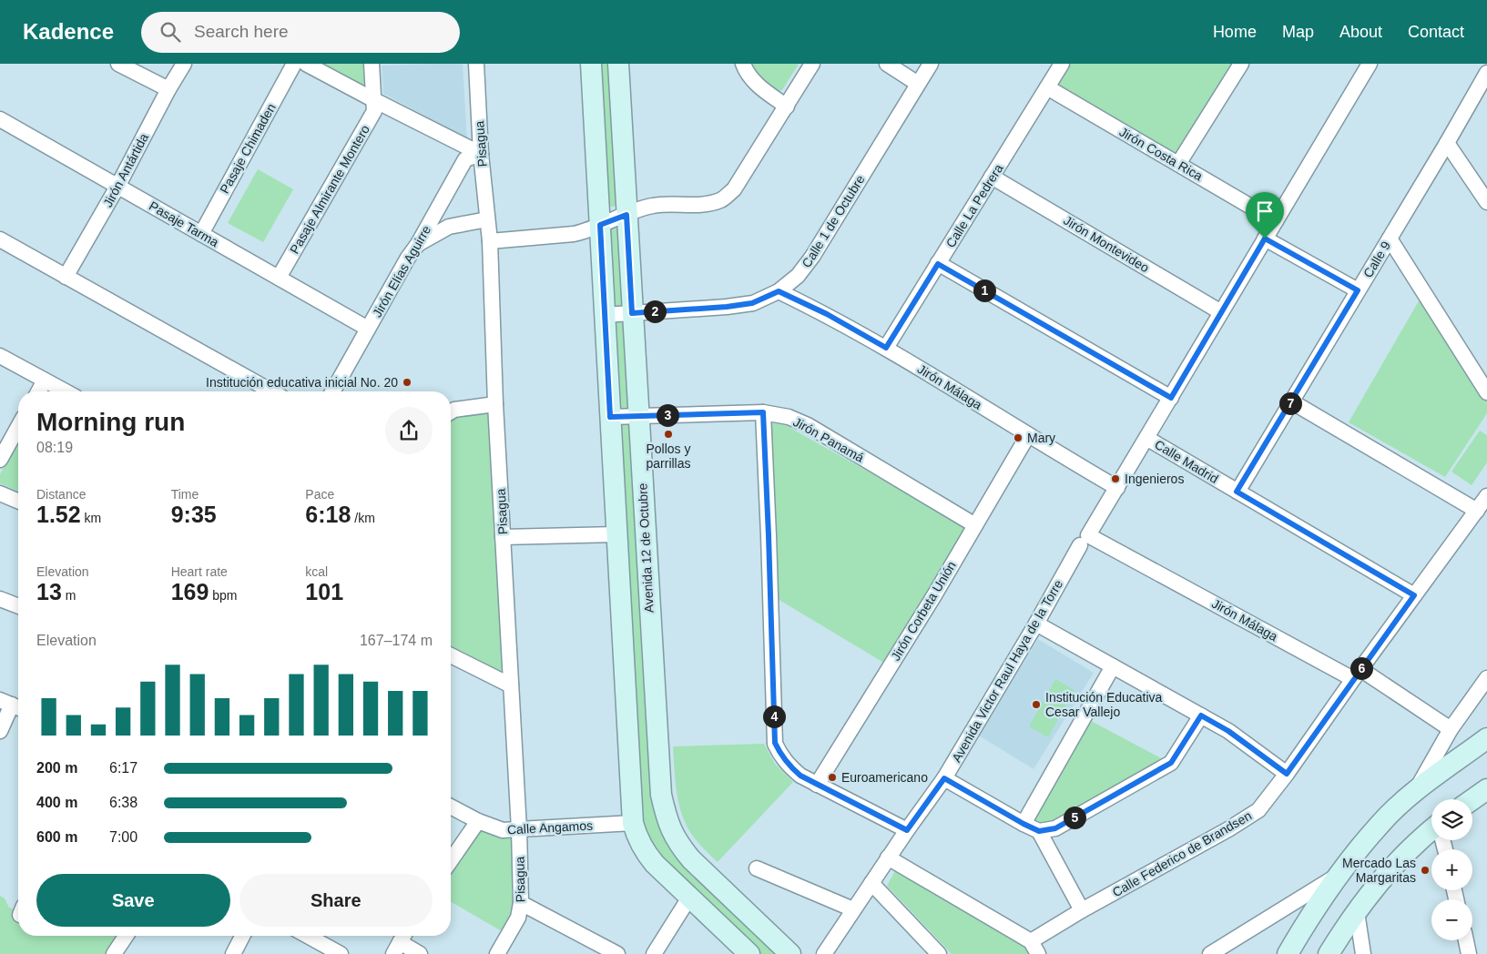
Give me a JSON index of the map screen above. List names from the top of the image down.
{
  "streets": {
    "main road": ["Avenida 12 de Octubre"],
    "street": [
      "Pisagua",
      "Pasaje Chimaden",
      "Jirón Costa Rica",
      "Jirón Antártida",
      "Pasaje Almirante Montero",
      "Calle La Pedrera",
      "Calle 1 de Octubre",
      "Pasaje Tarma",
      "Jirón Montevideo",
      "Calle 9",
      "Jirón Elías Aguirre",
      "Jirón Málaga",
      "Jirón Panamá",
      "Calle Madrid",
      "Jirón Corbeta Unión",
      "Avenida Victor Raul Haya de la Torre",
      "Calle Angamos",
      "Calle Federico de Brandsen"
    ]
  },
  "crossings": [
    ["Pisagua", "Jirón Elías Aguirre"],
    ["Pisagua", "Calle Angamos"],
    ["Pasaje Chimaden", "Pasaje Tarma"],
    ["Jirón Costa Rica", "Calle La Pedrera"],
    ["Jirón Costa Rica", "Avenida Victor Raul Haya de la Torre"],
    ["Jirón Antártida", "Pasaje Tarma"],
    ["Pasaje Almirante Montero", "Pasaje Tarma"],
    ["Calle La Pedrera", "Jirón Montevideo"],
    ["Calle La Pedrera", "Jirón Málaga"],
    ["Calle 1 de Octubre", "Jirón Málaga"],
    ["Calle 1 de Octubre", "Avenida 12 de Octubre"],
    ["Pasaje Tarma", "Jirón Elías Aguirre"],
    ["Jirón Montevideo", "Avenida Victor Raul Haya de la Torre"],
    ["Calle 9", "Calle Madrid"],
    ["Jirón Málaga", "Jirón Corbeta Unión"],
    ["Jirón Málaga", "Avenida Victor Raul Haya de la Torre"],
    ["Jirón Málaga", "Calle Federico de Brandsen"],
    ["Jirón Panamá", "Avenida 12 de Octubre"],
    ["Jirón Panamá", "Jirón Corbeta Unión"],
    ["Calle Madrid", "Avenida Victor Raul Haya de la Torre"],
    ["Calle Madrid", "Calle Federico de Brandsen"]
  ],
  "places": [
    "Institución educativa inicial No. 20",
    "Pollos y parrillas",
    "Mary",
    "Ingenieros",
    "Institución Educativa Cesar Vallejo",
    "Euroamericano",
    "Mercado Las Margaritas"
  ],
  "page": {
    "header": "Kadence",
    "search": "Search here",
    "nav": [
      "Home",
      "Map",
      "About",
      "Contact"
    ],
    "pins": [
      "1",
      "2",
      "7",
      "3",
      "6",
      "4",
      "5"
    ],
    "heading": ["Morning run", "08:19"],
    "stats": [
      ["Distance", "1.52 km"],
      ["Time", "9:35"],
      ["Pace", "6:18 /km"],
      ["Elevation", "13 m"],
      ["Heart rate", "169 bpm"],
      ["kcal", "101"]
    ],
    "chart": ["Elevation", "167–174 m"],
    "list": [
      {
        "name": "200 m",
        "note": "6:17"
      },
      {
        "name": "400 m",
        "note": "6:38"
      },
      {
        "name": "600 m",
        "note": "7:00"
      }
    ],
    "map_buttons": ["+", "−"],
    "buttons": ["Save", "Share"]
  }
}
